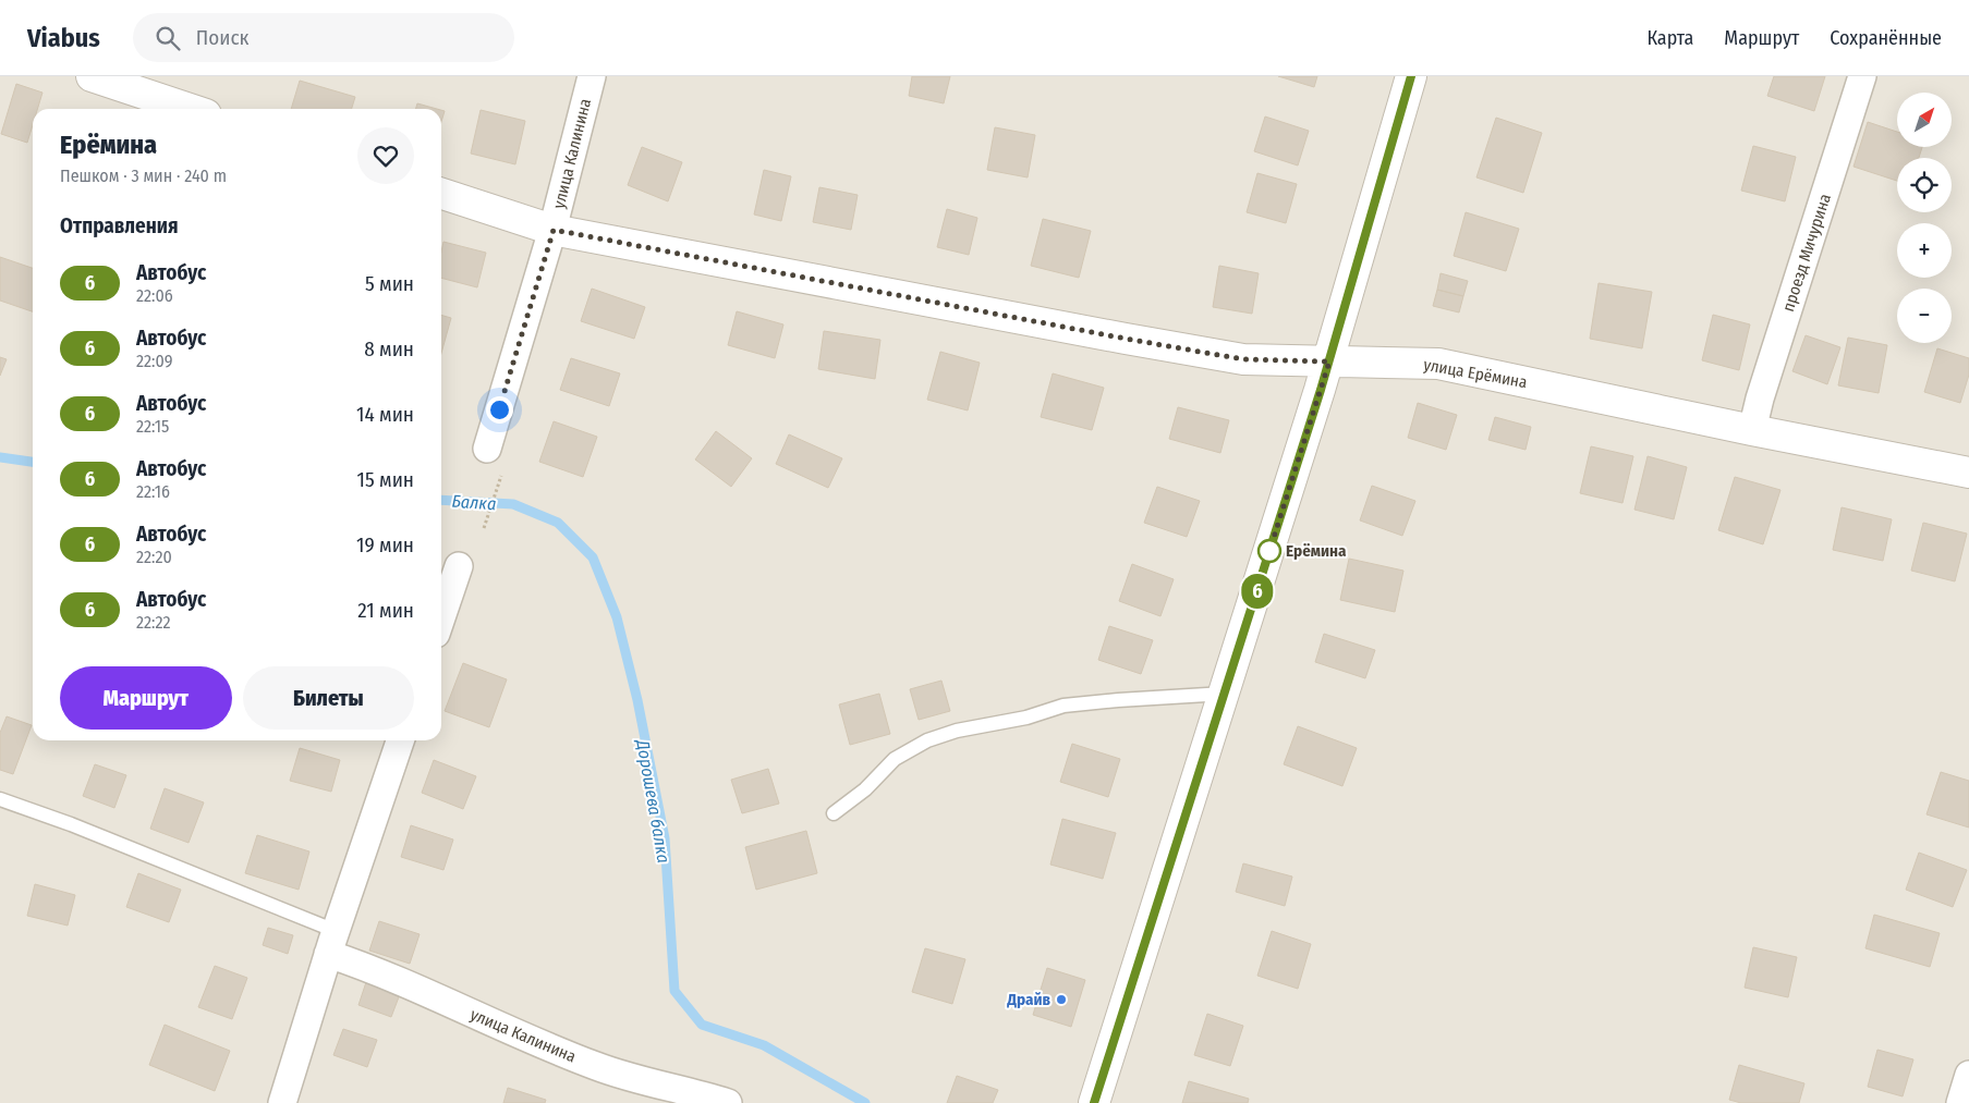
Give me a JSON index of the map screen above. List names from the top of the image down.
{
  "streets": {
    "street": ["улица Калинина", "проезд Мичурина", "улица Ерёмина"]
  },
  "crossings": [
    ["улица Калинина", "улица Ерёмина"],
    ["проезд Мичурина", "улица Ерёмина"]
  ],
  "water": ["Балка", "Дорошева балка"],
  "places": ["Ерёмина", "Драйв"],
  "lines": ["bus line 6"],
  "north": "top right",
  "page": {
    "header": "Viabus",
    "search": "Поиск",
    "nav": ["Карта", "Маршрут", "Сохранённые"],
    "on_map": "6",
    "map_buttons": ["+", "−"],
    "heading": [
      ["Ерёмина", "Пешком · 3 мин · 240 m"],
      "Отправления"
    ],
    "list": [
      {
        "mark": "6",
        "name": "Автобус",
        "note": "22:06",
        "value": "5 мин"
      },
      {
        "mark": "6",
        "name": "Автобус",
        "note": "22:09",
        "value": "8 мин"
      },
      {
        "mark": "6",
        "name": "Автобус",
        "note": "22:15",
        "value": "14 мин"
      },
      {
        "mark": "6",
        "name": "Автобус",
        "note": "22:16",
        "value": "15 мин"
      },
      {
        "mark": "6",
        "name": "Автобус",
        "note": "22:20",
        "value": "19 мин"
      },
      {
        "mark": "6",
        "name": "Автобус",
        "note": "22:22",
        "value": "21 мин"
      }
    ],
    "buttons": ["Маршрут", "Билеты"]
  }
}
